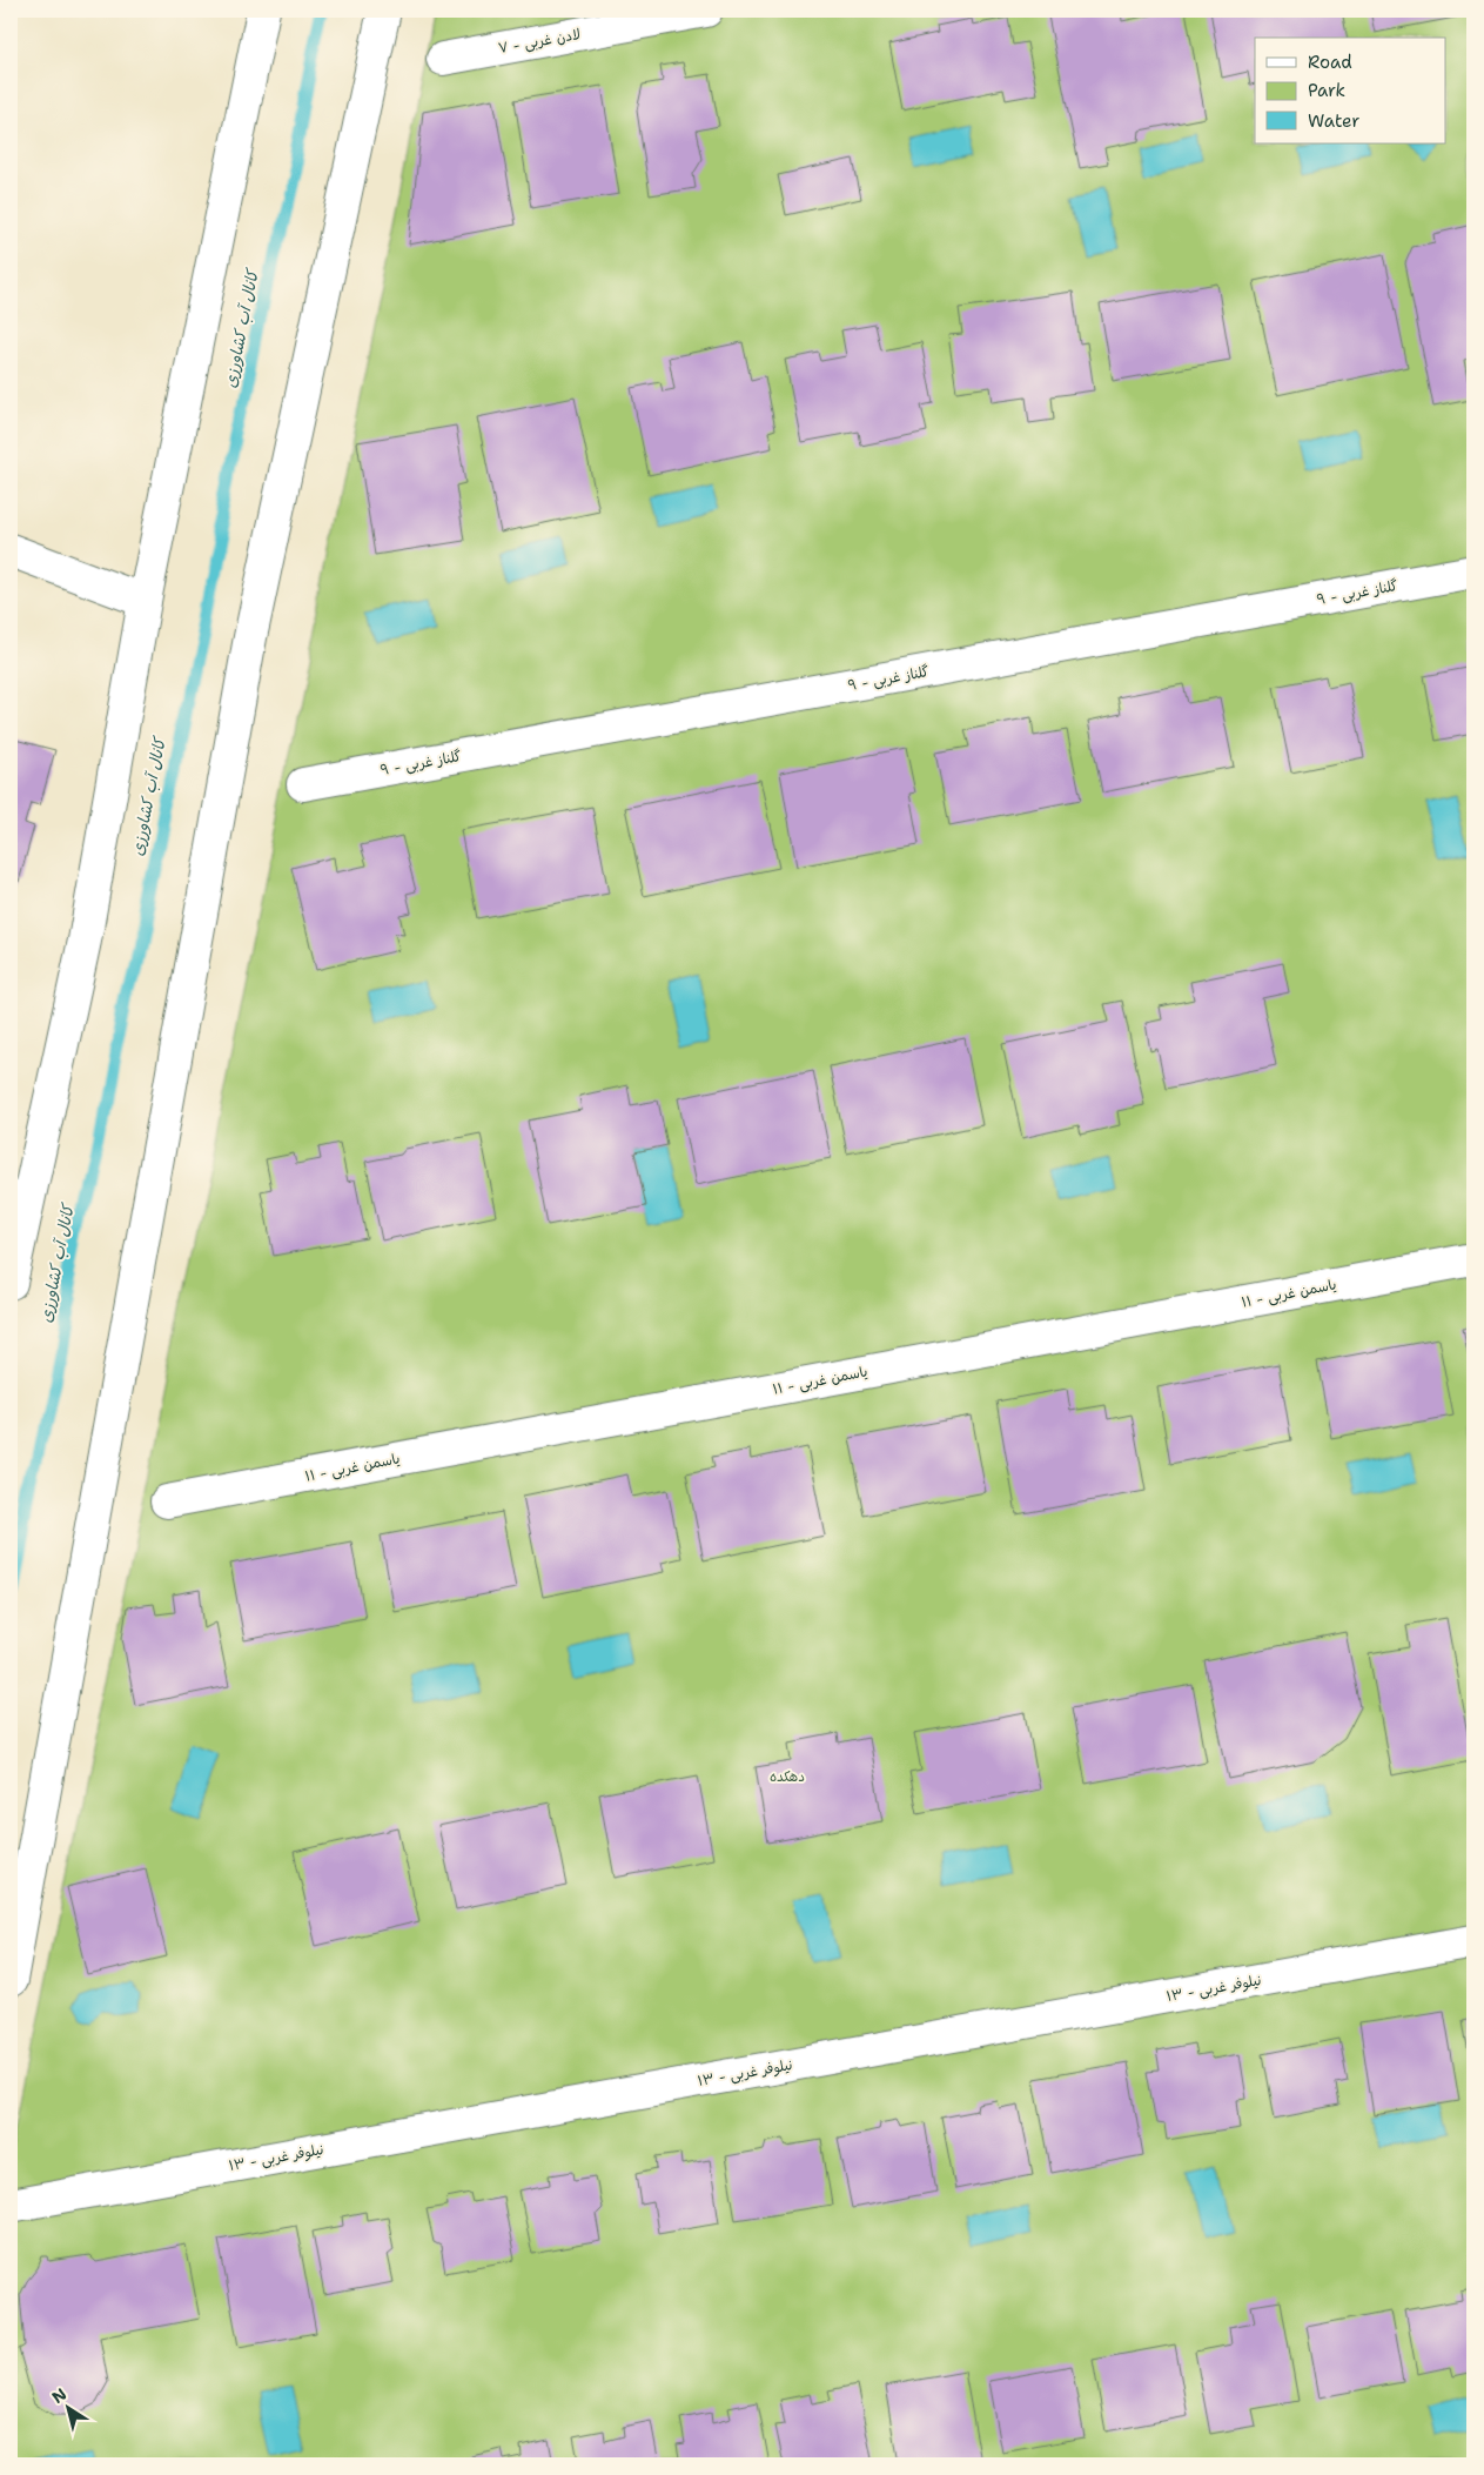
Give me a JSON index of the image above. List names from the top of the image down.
{
  "streets": {
    "street": [
      "لادن غربی - ۷",
      "گلناز غربی - ۹",
      "یاسمن غربی - ۱۱",
      "نیلوفر غربی - ۱۳"
    ]
  },
  "water": ["کانال آب کشاورزی"],
  "parks": ["دهکده"],
  "legend": ["Road", "Park", "Water"],
  "north": "top left"
}
